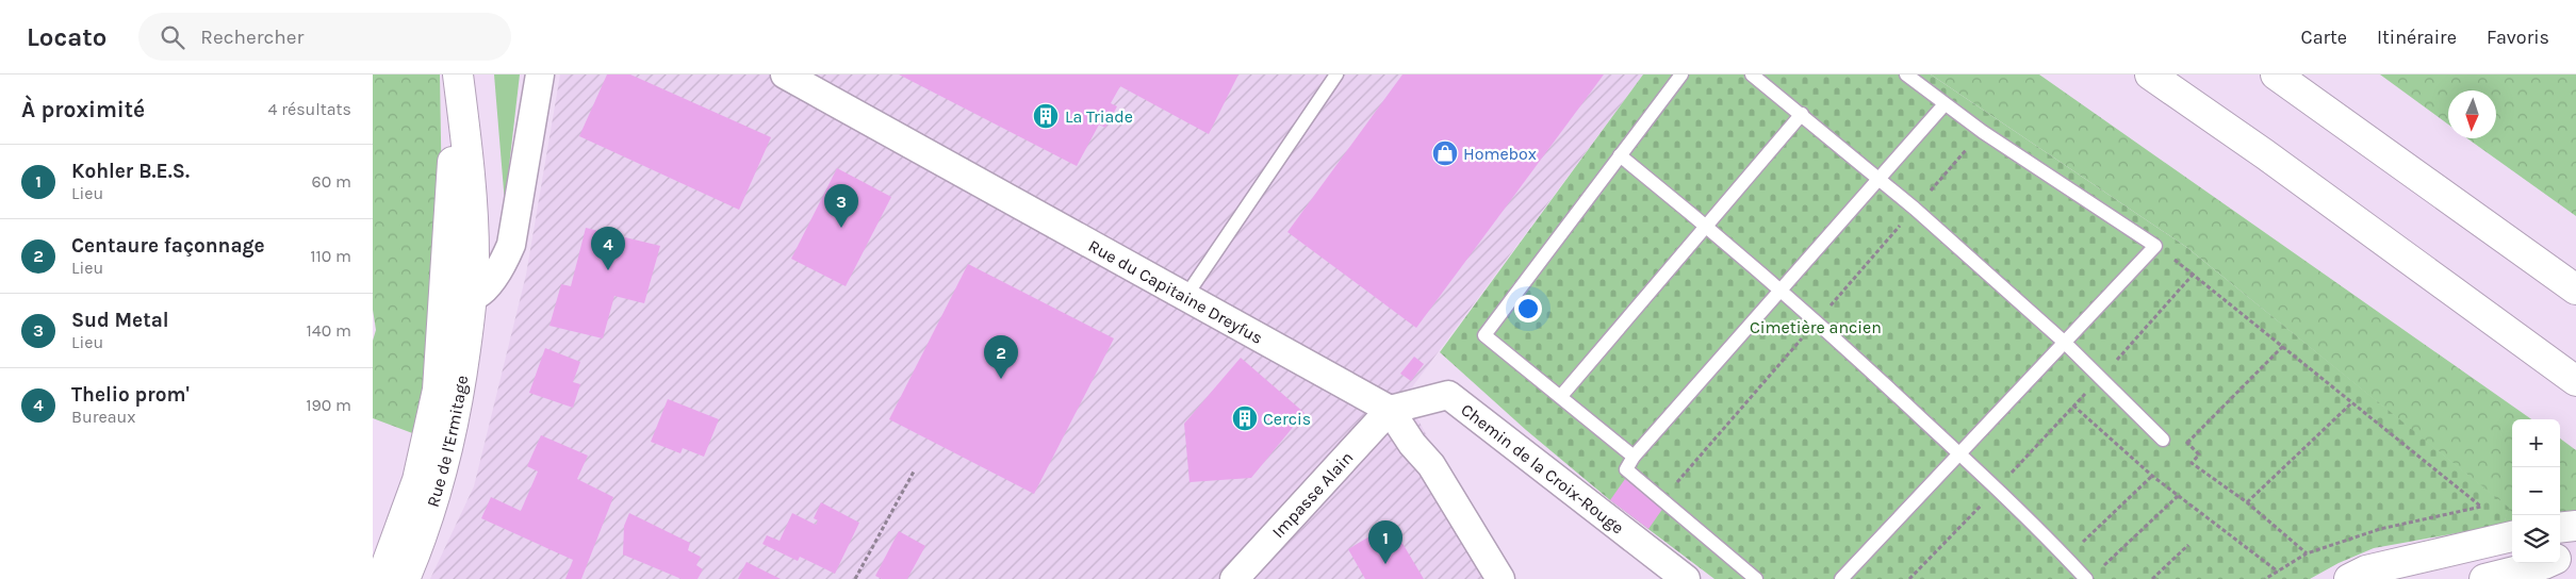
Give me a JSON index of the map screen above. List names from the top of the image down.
{
  "streets": {
    "main road": ["Rue de l'Ermitage"],
    "street": ["Rue du Capitaine Dreyfus", "Chemin de la Croix-Rouge", "Impasse Alain"]
  },
  "crossings": [
    ["Rue du Capitaine Dreyfus", "Chemin de la Croix-Rouge"],
    ["Rue du Capitaine Dreyfus", "Impasse Alain"],
    ["Chemin de la Croix-Rouge", "Impasse Alain"]
  ],
  "parks": ["Cimetière ancien"],
  "places": {
    "building": ["La Triade", "Cercis"],
    "shop": ["Homebox"]
  },
  "north": "bottom",
  "page": {
    "header": "Locato",
    "search": "Rechercher",
    "nav": ["Carte", "Itinéraire", "Favoris"],
    "heading": ["À proximité", "4 résultats"],
    "list": [
      {
        "mark": "1",
        "name": "Kohler B.E.S.",
        "note": "Lieu",
        "value": "60 m"
      },
      {
        "mark": "2",
        "name": "Centaure façonnage",
        "note": "Lieu",
        "value": "110 m"
      },
      {
        "mark": "3",
        "name": "Sud Metal",
        "note": "Lieu",
        "value": "140 m"
      },
      {
        "mark": "4",
        "name": "Thelio prom'",
        "note": "Bureaux",
        "value": "190 m"
      }
    ],
    "pins": [
      "3",
      "4",
      "2",
      "1"
    ],
    "map_buttons": ["+", "−"]
  }
}
